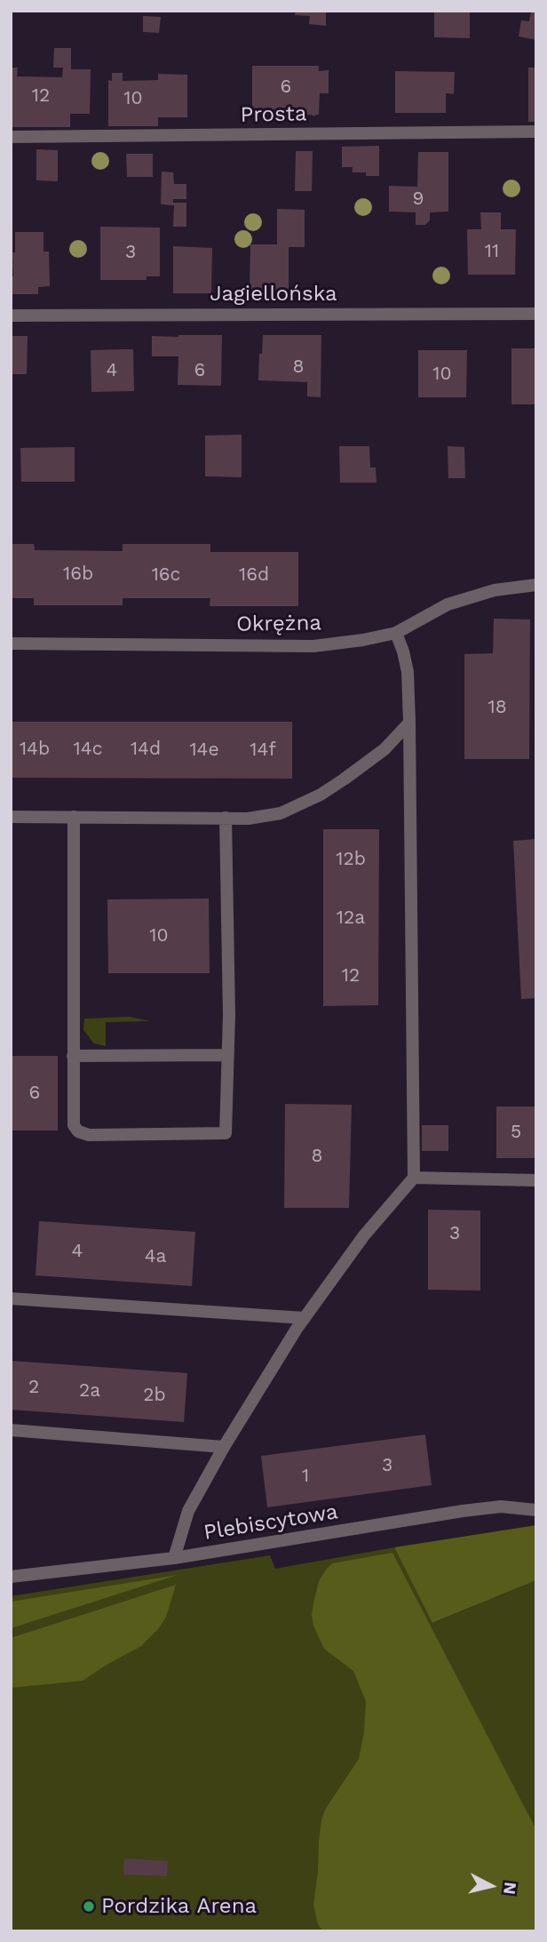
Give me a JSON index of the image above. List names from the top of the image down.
{
  "streets": {
    "street": [
      "Prosta",
      "Jagiellońska",
      "Okrężna",
      "Plebiscytowa"
    ]
  },
  "places": ["Pordzika Arena"],
  "house_numbers": [
    "6",
    "12",
    "10",
    "9",
    "11",
    "3",
    "8",
    "4",
    "6",
    "10",
    "16b",
    "16c",
    "16d",
    "18",
    "14b",
    "14c",
    "14d",
    "14e",
    "14f",
    "12b",
    "12a",
    "10",
    "12",
    "6",
    "5",
    "8",
    "3",
    "4",
    "4a",
    "2",
    "2a",
    "2b",
    "3",
    "1"
  ],
  "north": "right"
}
